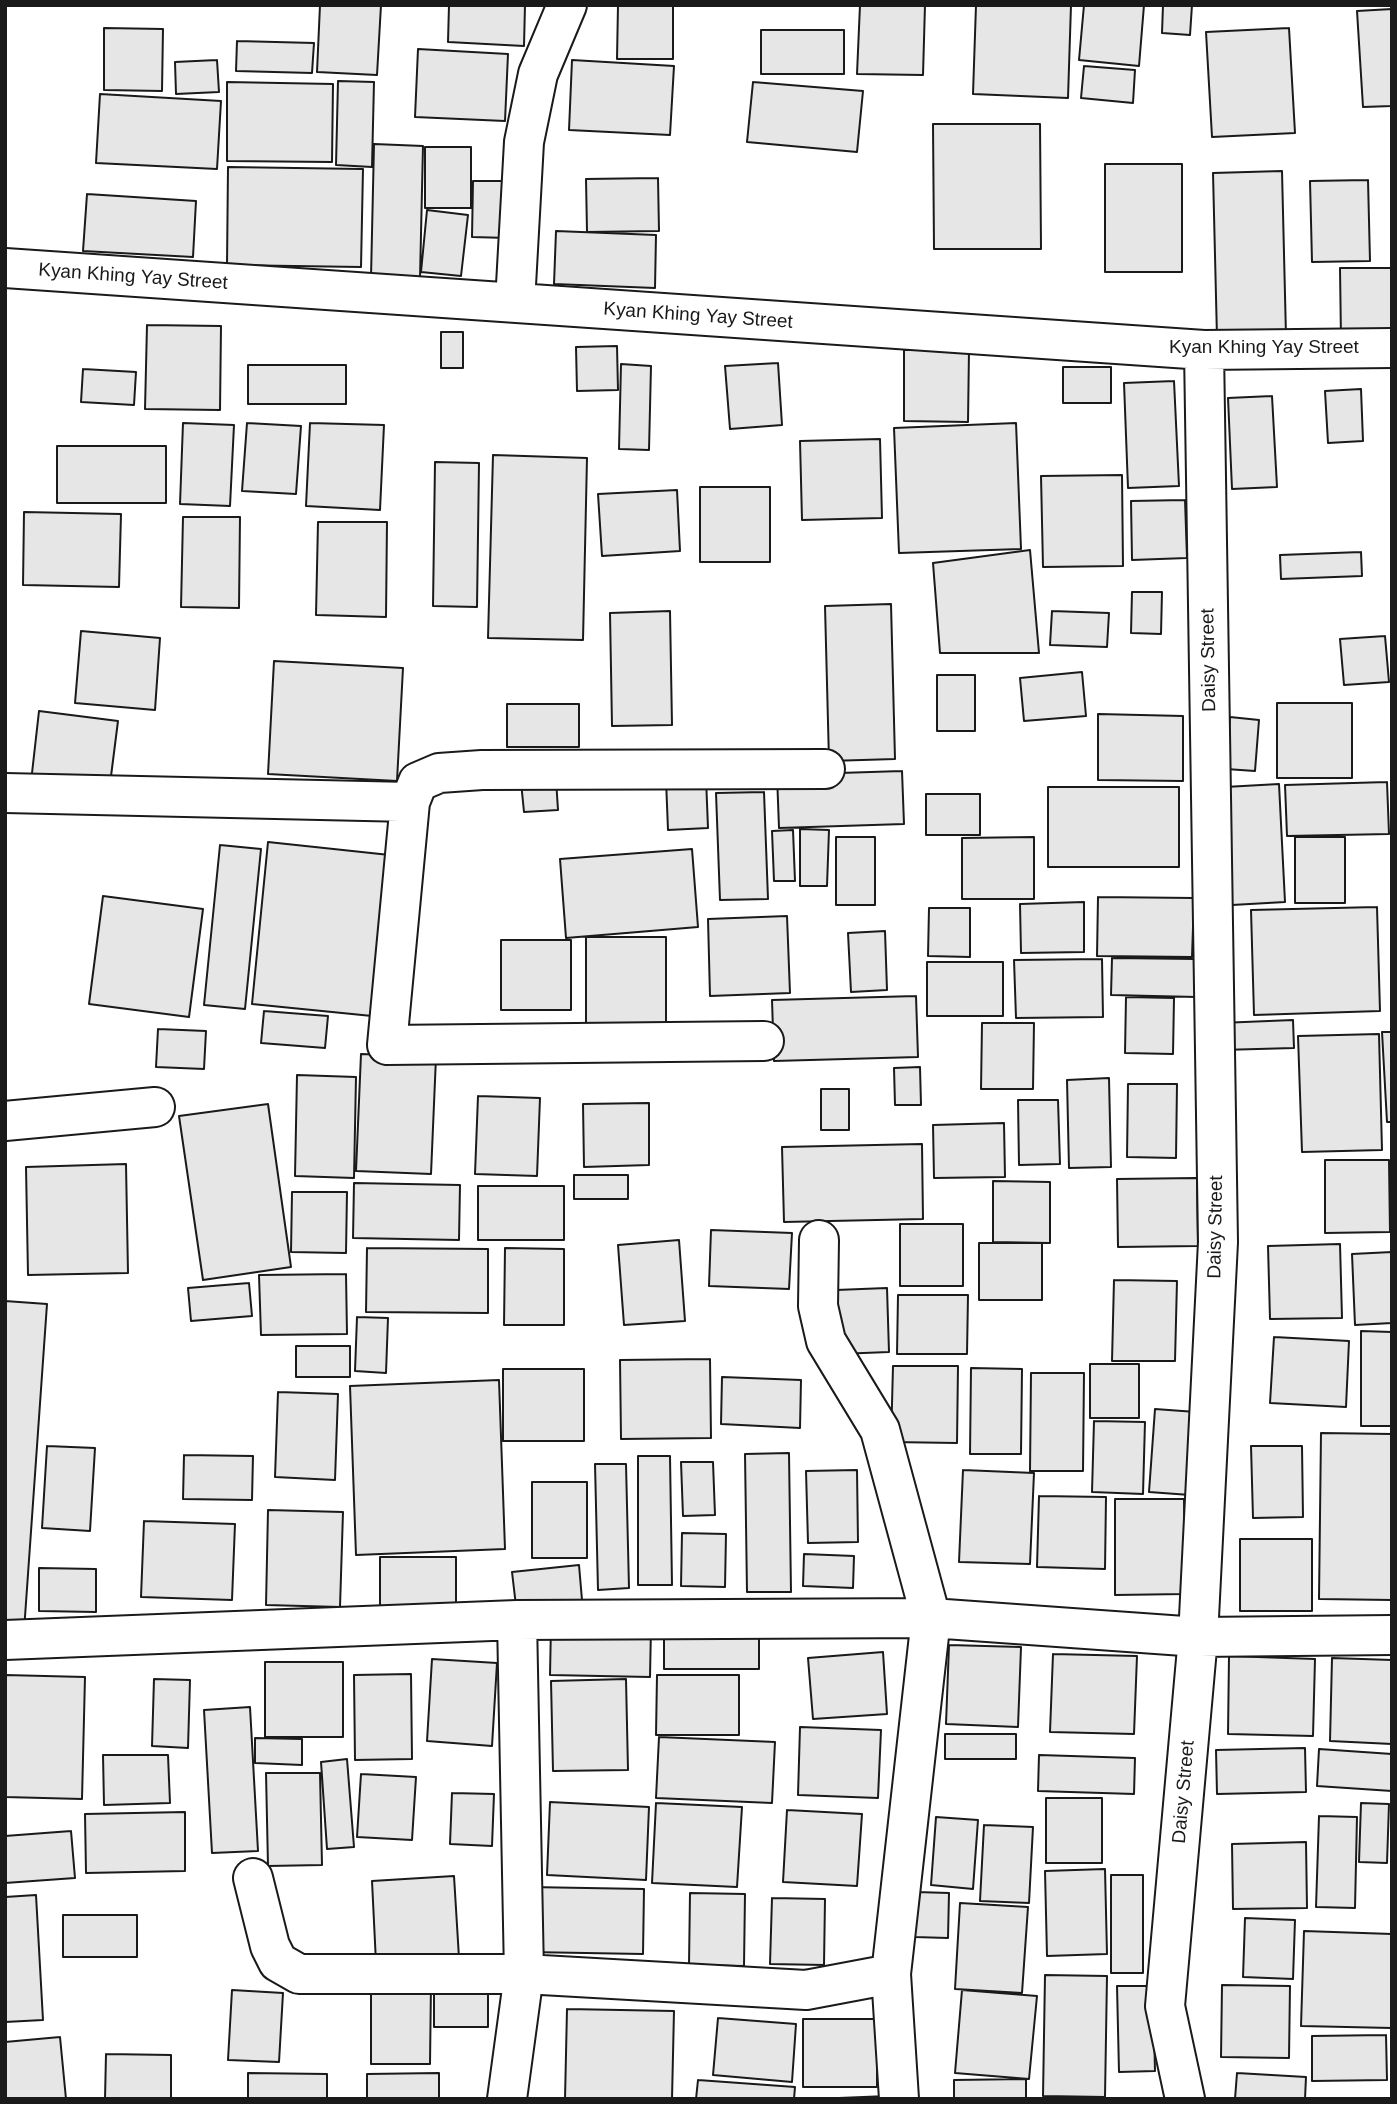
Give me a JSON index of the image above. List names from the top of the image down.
{
  "streets": {
    "street": ["Kyan Khing Yay Street", "Daisy Street"]
  },
  "crossings": [
    ["Kyan Khing Yay Street", "Daisy Street"]
  ]
}
